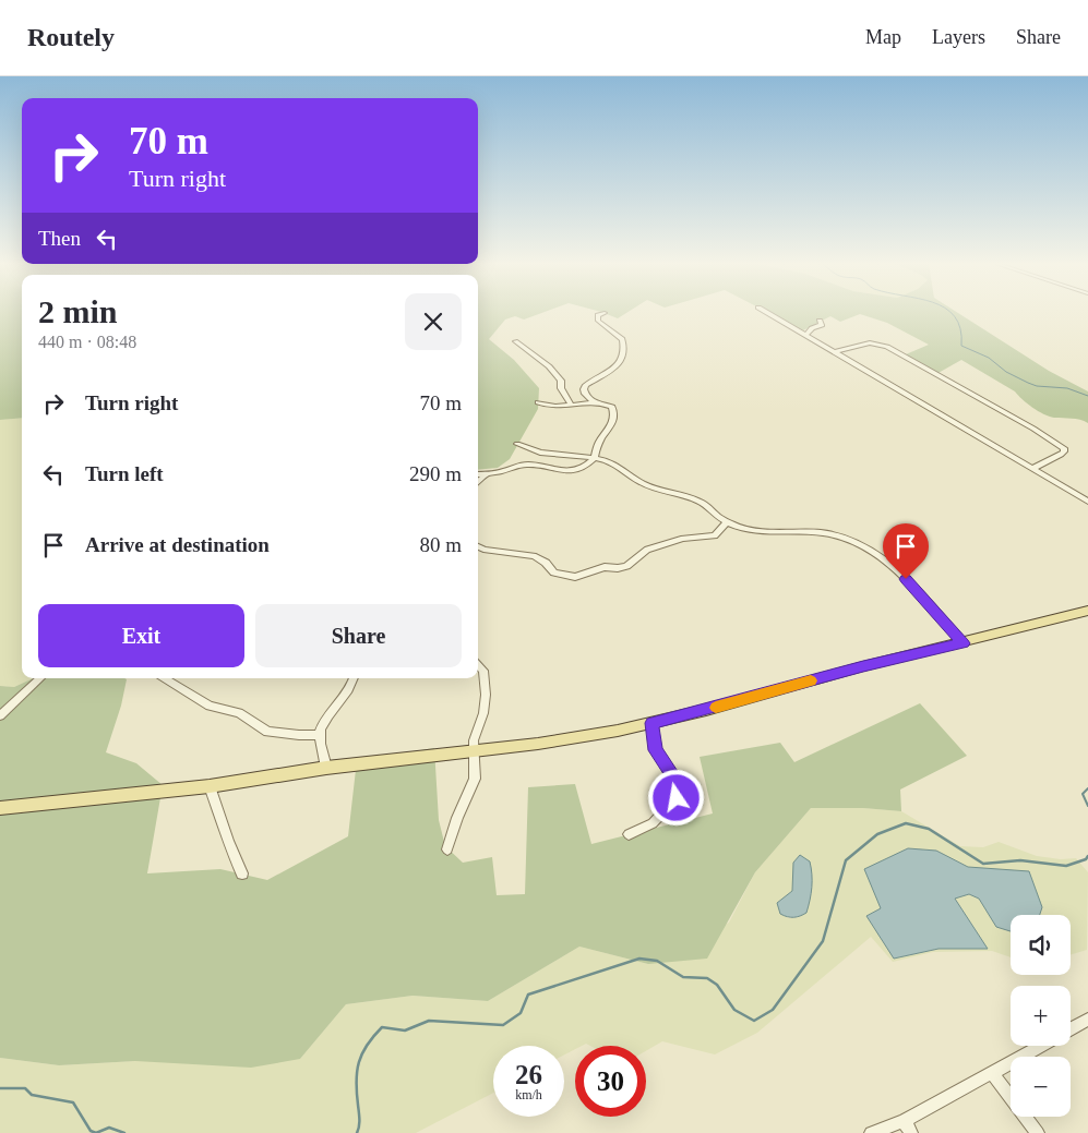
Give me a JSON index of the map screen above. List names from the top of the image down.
{
  "page": {
    "header": "Routely",
    "nav": ["Map", "Layers", "Share"],
    "turn": ["70 m", "Turn right"],
    "then": "Then",
    "heading": ["2 min", "440 m · 08:48"],
    "list": [
      {
        "name": "Turn right",
        "value": "70 m"
      },
      {
        "name": "Turn left",
        "value": "290 m"
      },
      {
        "name": "Arrive at destination",
        "value": "80 m"
      }
    ],
    "buttons": ["Exit", "Share"],
    "map_buttons": ["+", "−"],
    "speed": "26 km/h",
    "limit": "30"
  }
}
